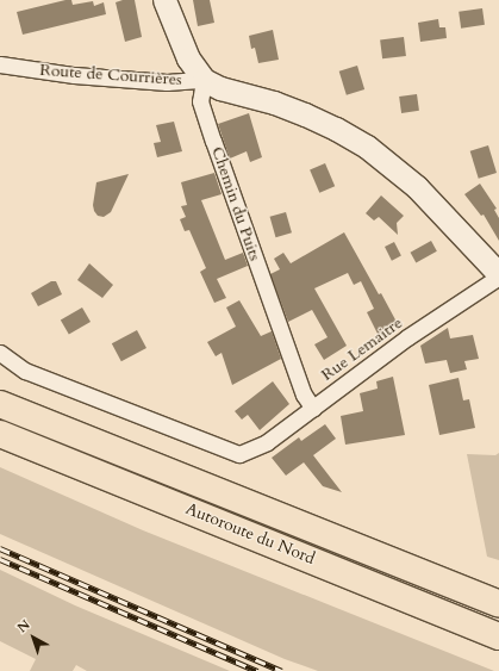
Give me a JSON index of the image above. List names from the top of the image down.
{
  "streets": {
    "highway": ["Autoroute du Nord"],
    "street": ["Route de Courrières", "Chemin du Puits", "Rue Lemaitre"]
  },
  "crossings": [
    ["Route de Courrières", "Chemin du Puits"],
    ["Route de Courrières", "Rue Lemaitre"],
    ["Chemin du Puits", "Rue Lemaitre"]
  ],
  "north": "top left"
}
